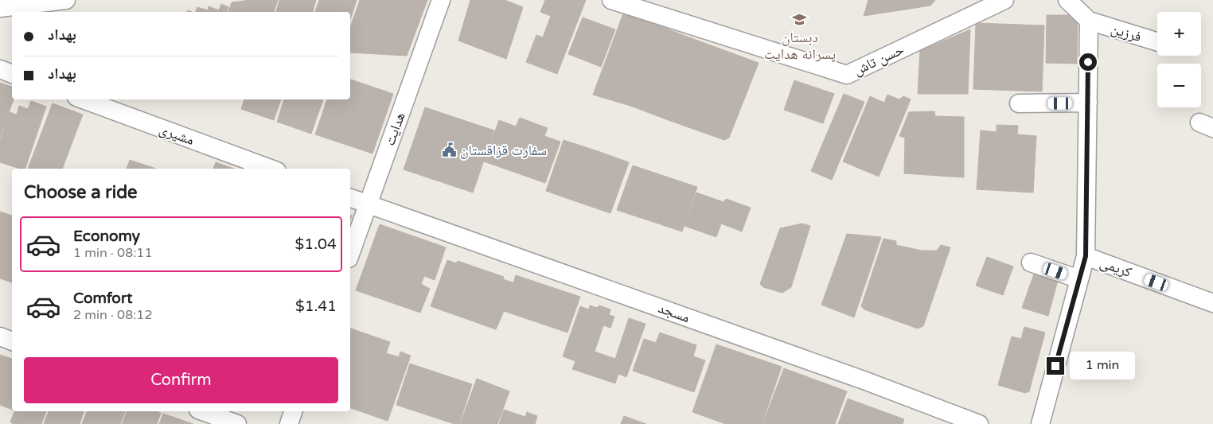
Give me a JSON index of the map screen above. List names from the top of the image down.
{
  "streets": {
    "street": [
      "فرزین",
      "حسن تاش",
      "هدایت",
      "مشیری",
      "کریمی",
      "مسجد"
    ]
  },
  "crossings": [
    ["هدایت", "مسجد"]
  ],
  "places": {
    "school or university": ["دبستان پسرانه هدایت"],
    "public building": ["سفارت قزاقستان"]
  },
  "page": {
    "map_buttons": ["+", "−"],
    "banner": ["بهداد", "بهداد"],
    "heading": "Choose a ride",
    "list": [
      {
        "name": "Economy",
        "note": "1 min · 08:11",
        "value": "$1.04"
      },
      {
        "name": "Comfort",
        "note": "2 min · 08:12",
        "value": "$1.41"
      }
    ],
    "buttons": "Confirm",
    "bubble": "1 min"
  }
}
